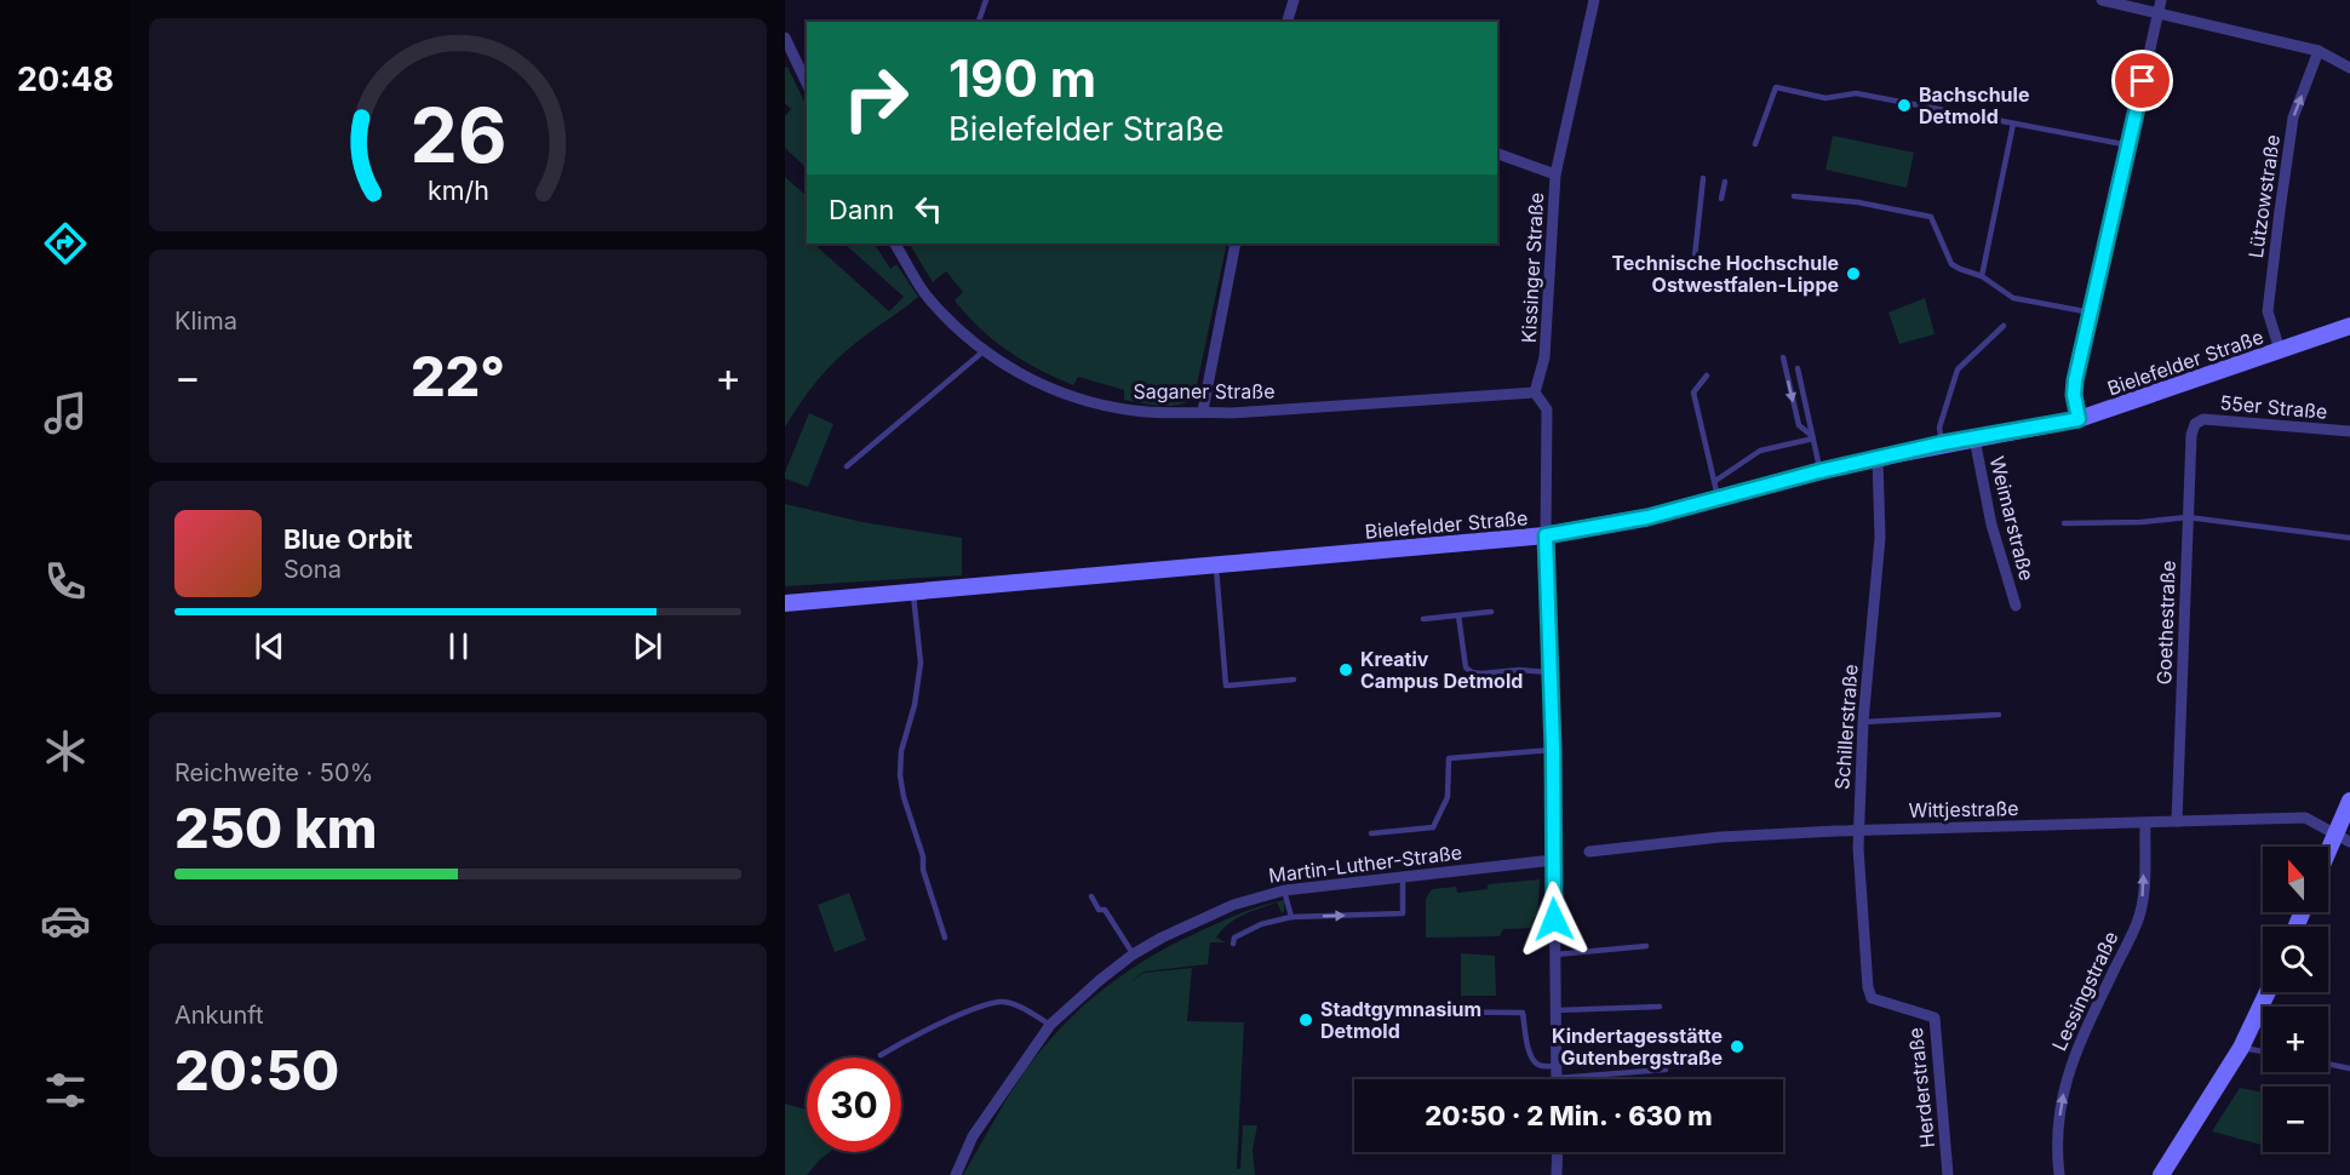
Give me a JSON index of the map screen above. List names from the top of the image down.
{
  "streets": {
    "main road": ["Bielefelder Straße"],
    "street": [
      "Lützowstraße",
      "Kissinger Straße",
      "Saganer Straße",
      "55er Straße",
      "Weimarstraße",
      "Goethestraße",
      "Schillerstraße",
      "Wittjestraße",
      "Martin-Luther-Straße",
      "Lessingstraße",
      "Herderstraße"
    ]
  },
  "crossings": [
    ["Lützowstraße", "Bielefelder Straße"],
    ["Kissinger Straße", "Saganer Straße"],
    ["Bielefelder Straße", "Weimarstraße"],
    ["Bielefelder Straße", "Schillerstraße"],
    ["55er Straße", "Goethestraße"],
    ["Goethestraße", "Wittjestraße"],
    ["Schillerstraße", "Wittjestraße"],
    ["Schillerstraße", "Herderstraße"],
    ["Wittjestraße", "Lessingstraße"]
  ],
  "one_way": ["Lützowstraße", "Lessingstraße"],
  "places": [
    "Bachschule Detmold",
    "Technische Hochschule Ostwestfalen-Lippe",
    "Kreativ Campus Detmold",
    "Stadtgymnasium Detmold",
    "Kindertagesstätte Gutenbergstraße"
  ],
  "north": "top",
  "page": {
    "tabs": "20:48",
    "turn": ["190 m", "Bielefelder Straße"],
    "then": "Dann",
    "tile": [
      "Klima",
      ["Reichweite · 50%", "250 km"],
      ["Ankunft", "20:50"]
    ],
    "heat": ["−", "22°", "+"],
    "song": ["Blue Orbit", "Sona"],
    "map_buttons": ["+", "−"],
    "limit": "30",
    "trip": "20:50 · 2 Min. · 630 m",
    "gauge": ["26", "km/h"]
  }
}
